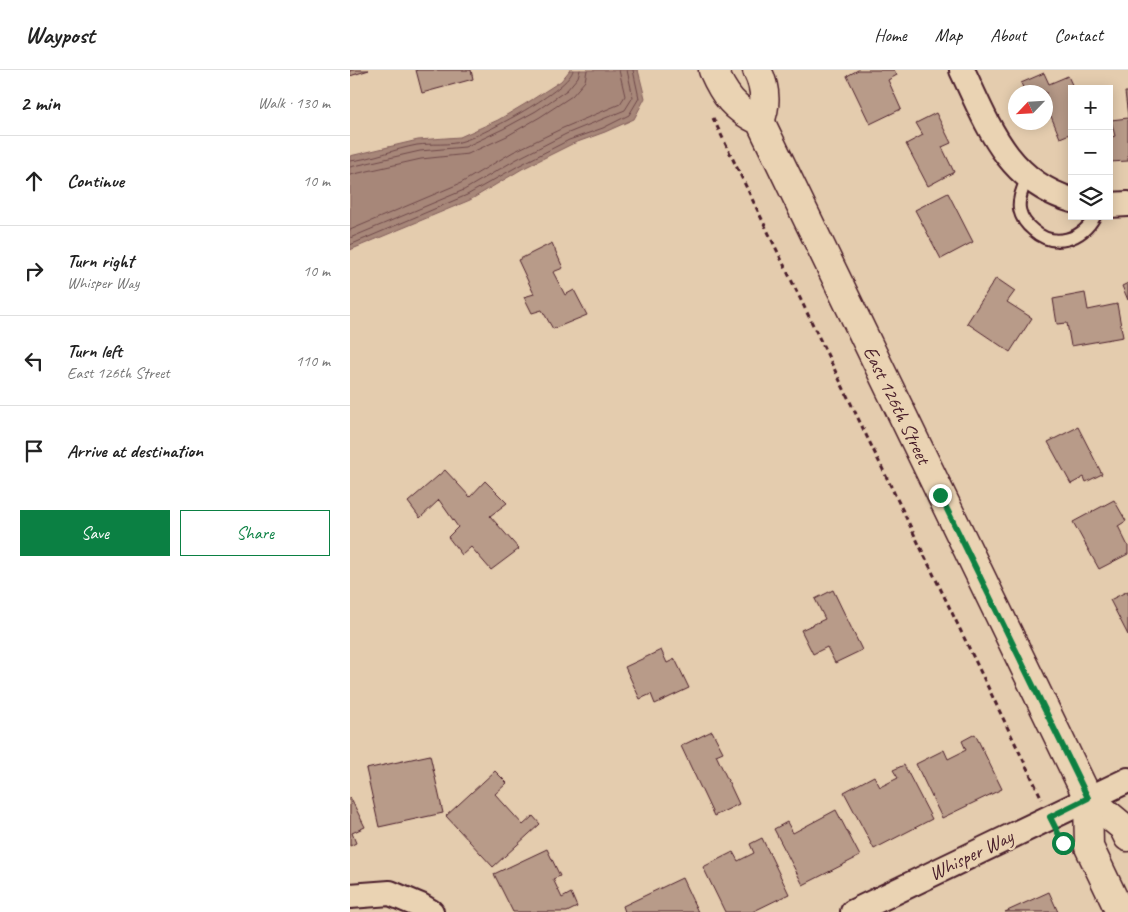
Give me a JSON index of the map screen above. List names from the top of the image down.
{
  "streets": {
    "main road": ["East 126th Street"],
    "street": ["Whisper Way"]
  },
  "crossings": [
    ["East 126th Street", "Whisper Way"]
  ],
  "north": "bottom left",
  "page": {
    "header": "Waypost",
    "nav": [
      "Home",
      "Map",
      "About",
      "Contact"
    ],
    "heading": ["2 min", "Walk · 130 m"],
    "map_buttons": ["+", "−"],
    "list": [
      ["Continue", "10 m"],
      ["Turn right", "Whisper Way", "10 m"],
      ["Turn left", "East 126th Street", "110 m"],
      "Arrive at destination"
    ],
    "buttons": ["Save", "Share"]
  }
}
